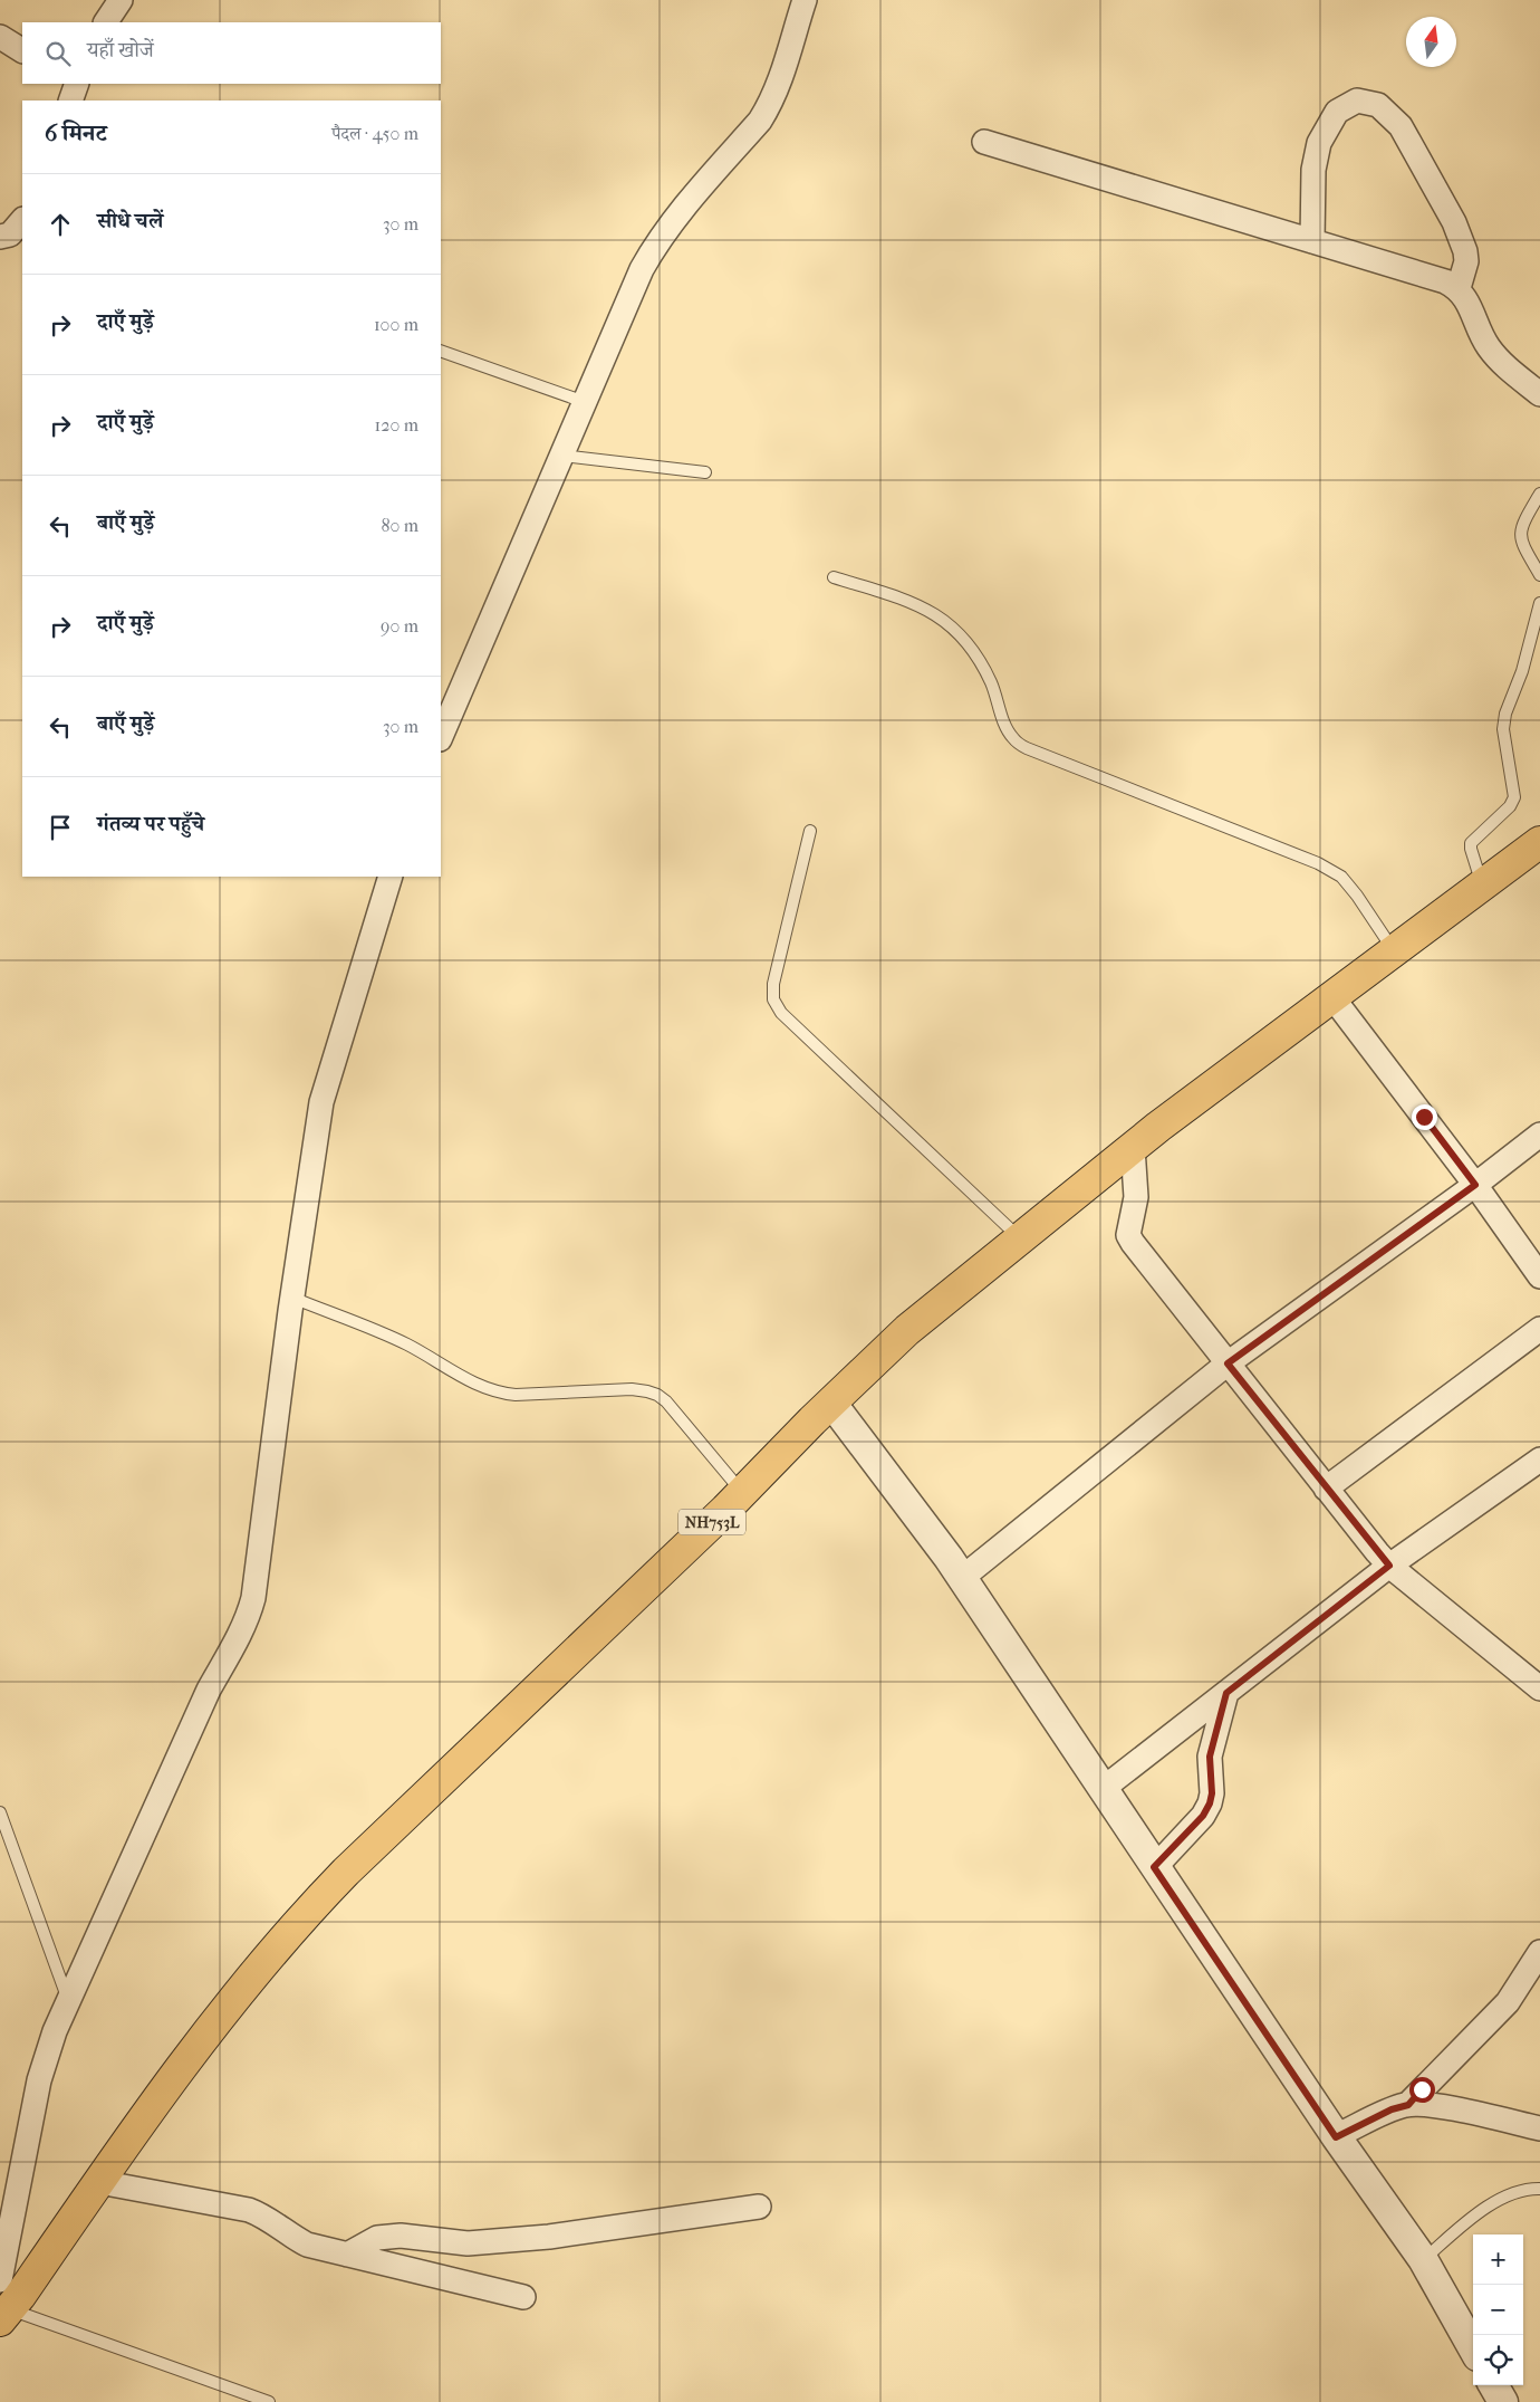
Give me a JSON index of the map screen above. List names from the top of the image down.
{
  "streets": {
    "highway": ["NH753L"]
  },
  "north": "top",
  "page": {
    "search": "यहाँ खोजें",
    "heading": ["6 मिनट", "पैदल · 450 m"],
    "list": [
      ["सीधे चलें", "30 m"],
      ["दाएँ मुड़ें", "100 m"],
      ["दाएँ मुड़ें", "120 m"],
      ["बाएँ मुड़ें", "80 m"],
      ["दाएँ मुड़ें", "90 m"],
      ["बाएँ मुड़ें", "30 m"],
      "गंतव्य पर पहुँचे"
    ],
    "map_buttons": ["+", "−"]
  }
}
